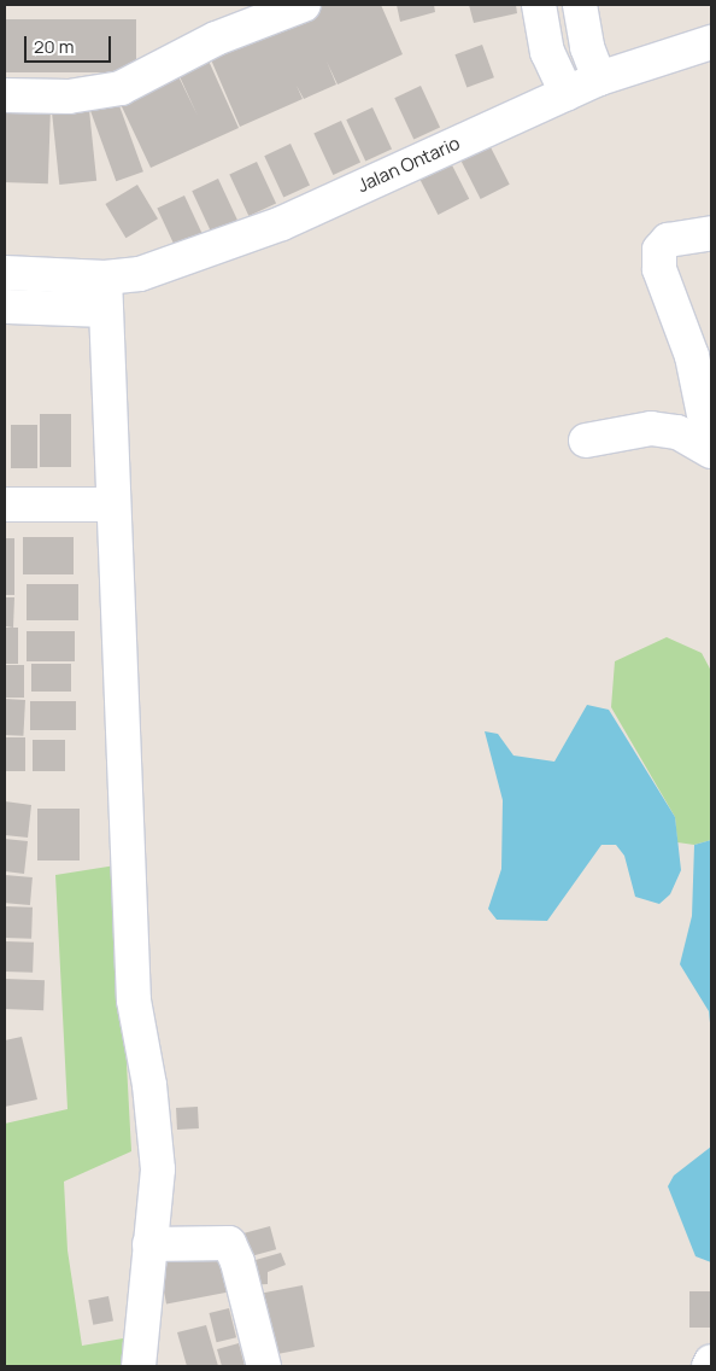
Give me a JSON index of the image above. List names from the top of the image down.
{
  "streets": {
    "street": ["Jalan Ontario"]
  },
  "scale_bar": "20 m"
}
